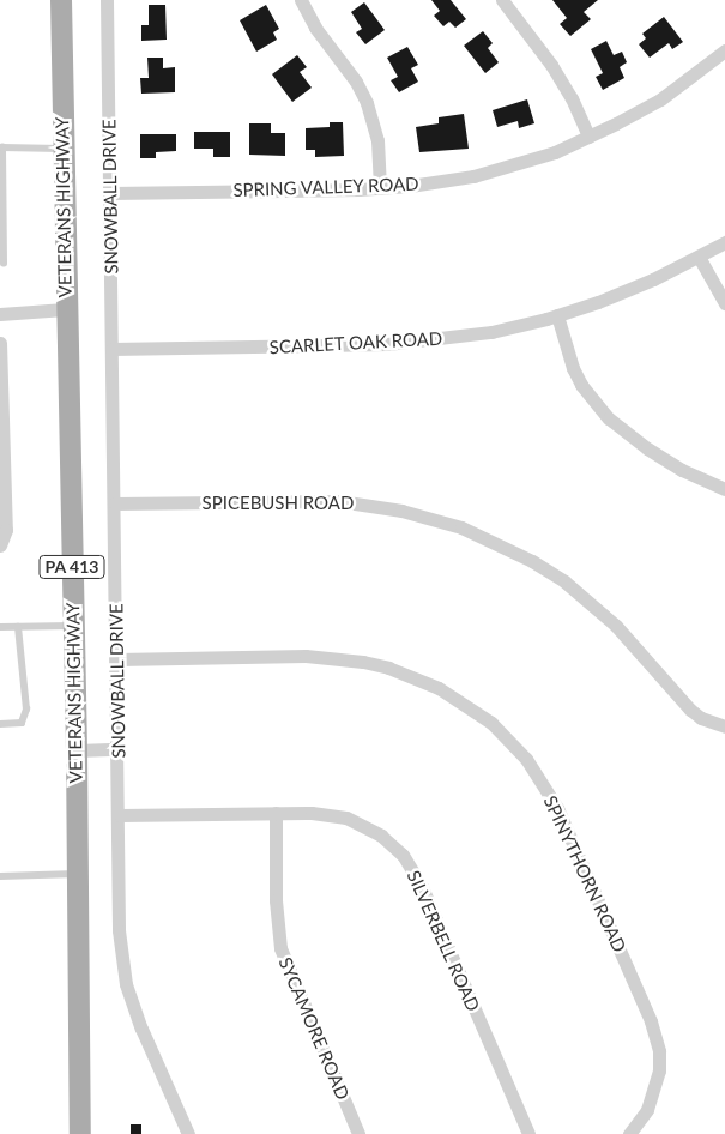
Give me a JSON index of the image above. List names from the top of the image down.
{
  "streets": {
    "main road": ["VETERANS HIGHWAY", "PA 413"],
    "street": [
      "SPRING VALLEY ROAD",
      "SNOWBALL DRIVE",
      "SCARLET OAK ROAD",
      "SPICEBUSH ROAD",
      "SPINYTHORN ROAD",
      "SILVERBELL ROAD",
      "SYCAMORE ROAD"
    ]
  },
  "crossings": [
    ["SPRING VALLEY ROAD", "SNOWBALL DRIVE"],
    ["SNOWBALL DRIVE", "SCARLET OAK ROAD"],
    ["SNOWBALL DRIVE", "SPICEBUSH ROAD"],
    ["SNOWBALL DRIVE", "SPINYTHORN ROAD"],
    ["SNOWBALL DRIVE", "SILVERBELL ROAD"],
    ["SILVERBELL ROAD", "SYCAMORE ROAD"]
  ]
}
